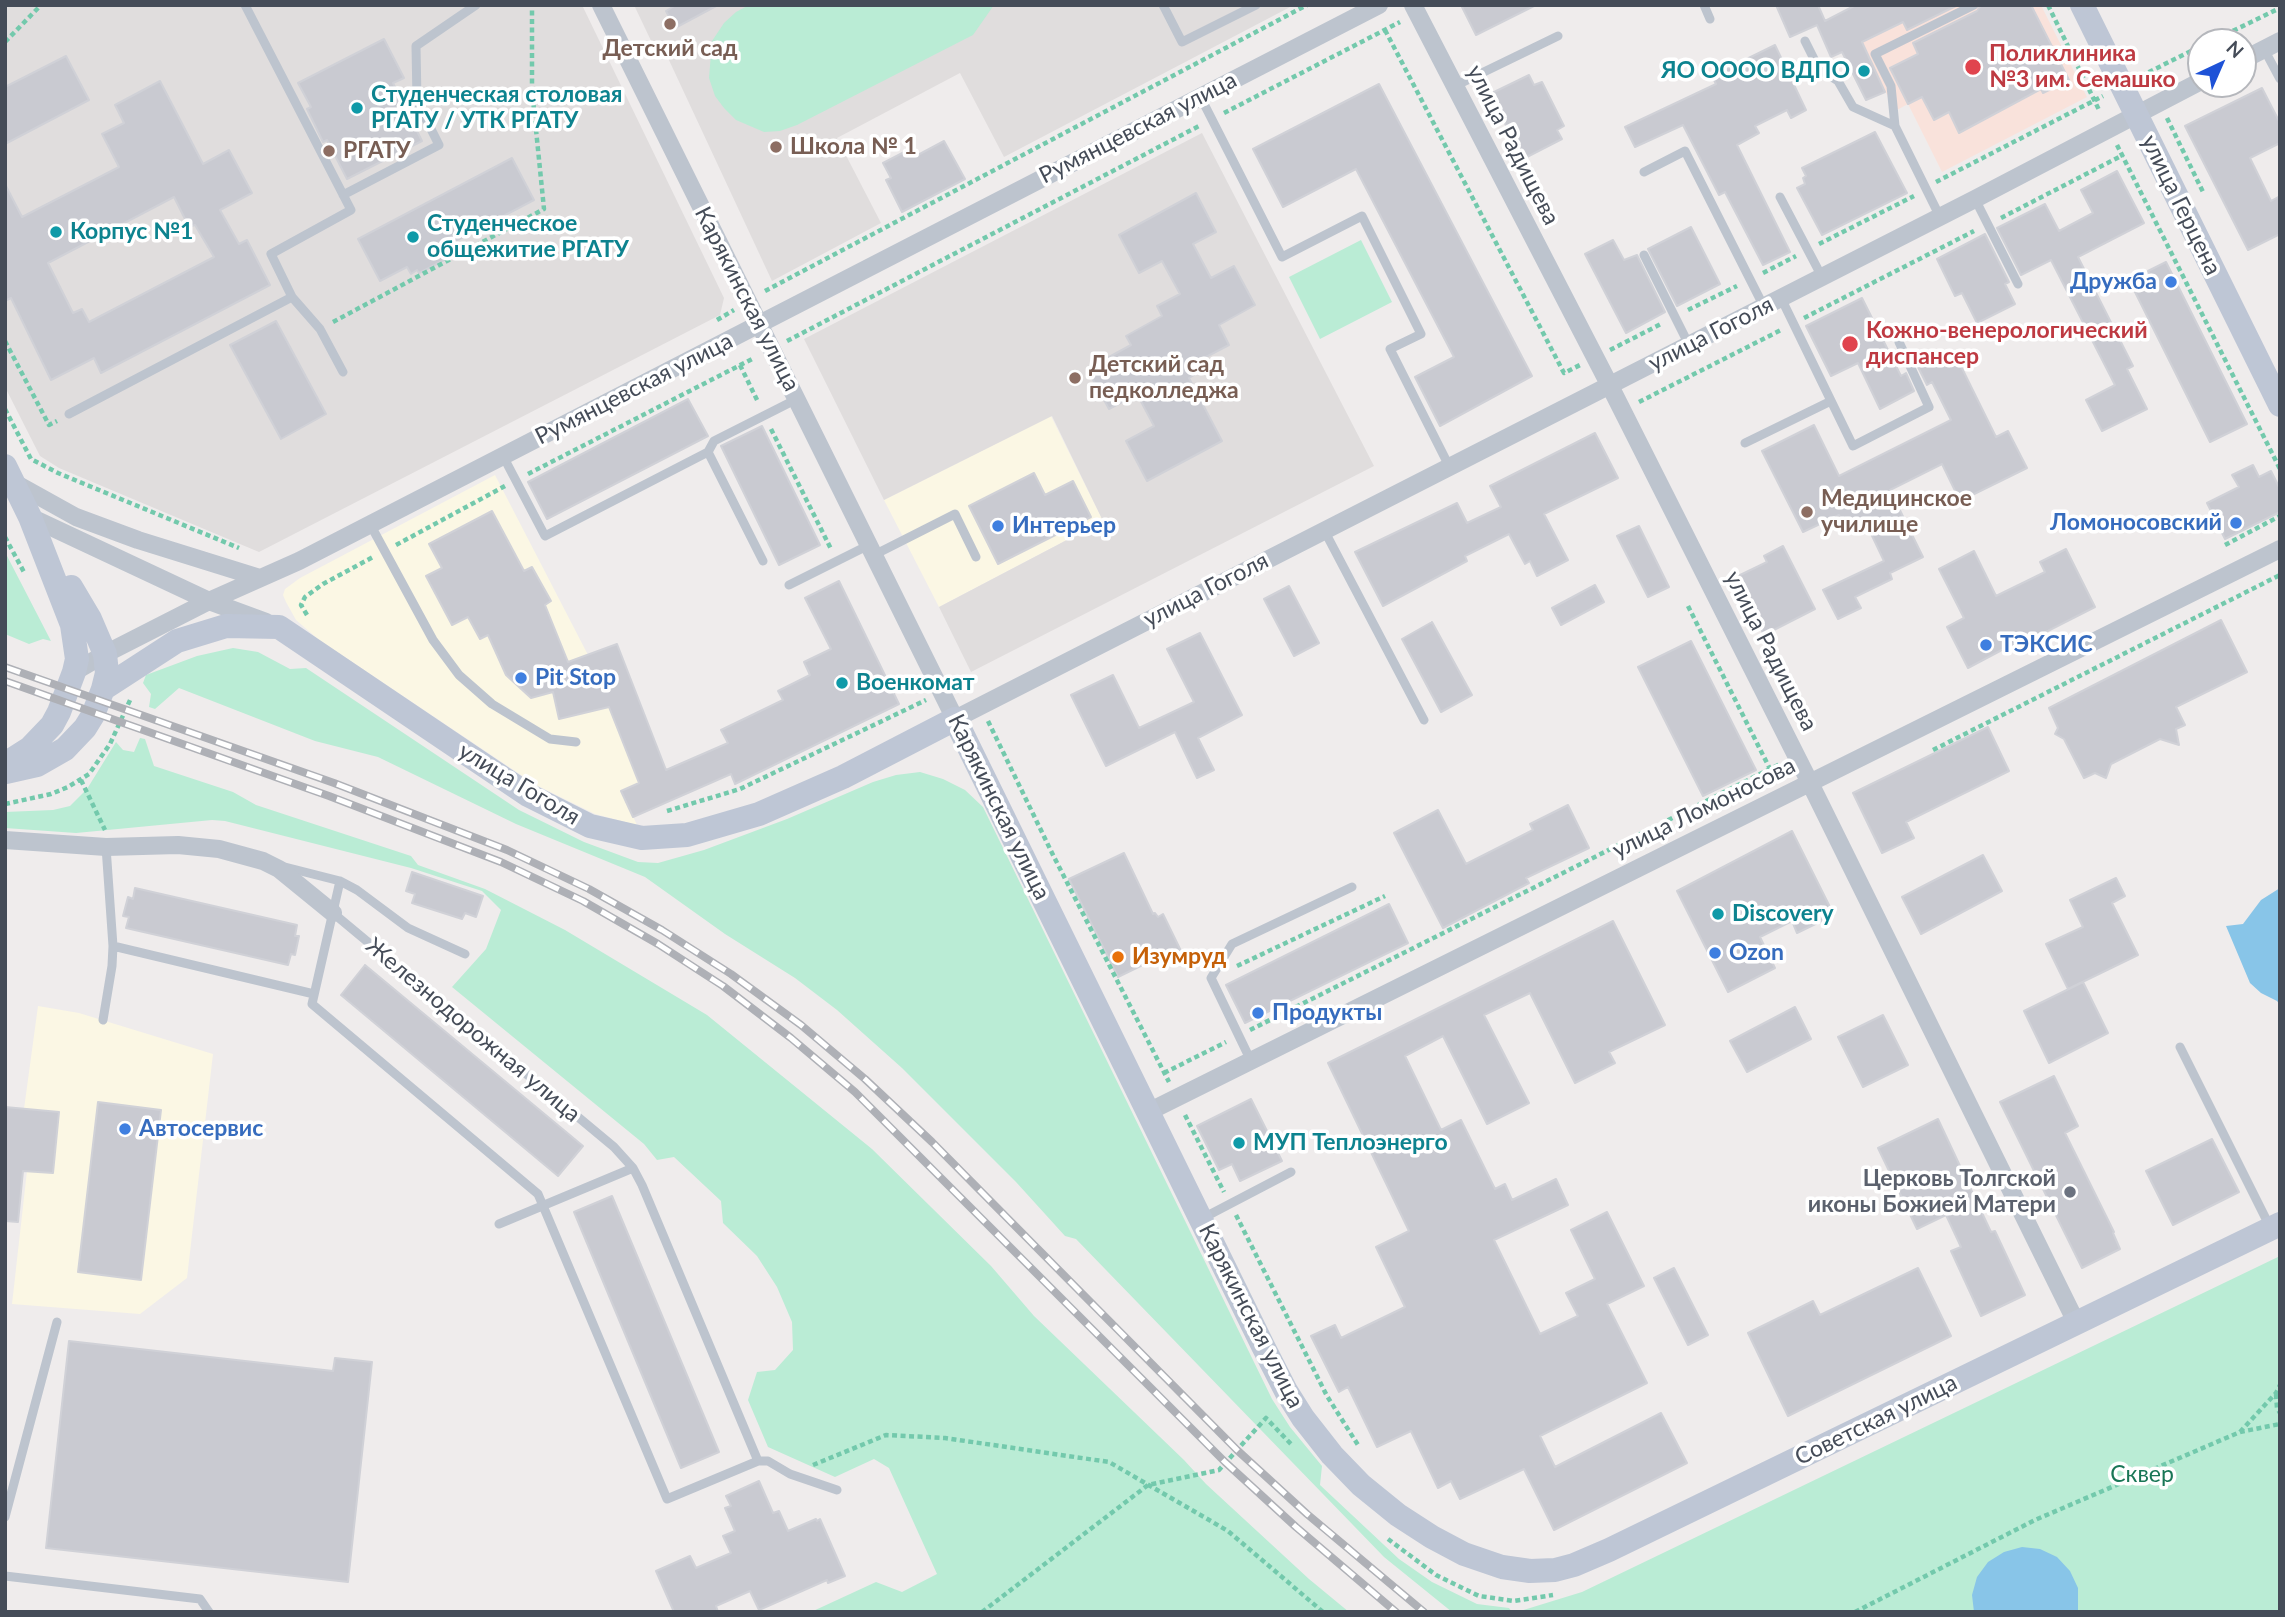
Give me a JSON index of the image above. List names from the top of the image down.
{
  "streets": {
    "street": [
      "Румянцевская улица",
      "улица Радищева",
      "улица Герцена",
      "Карякинская улица",
      "улица Гоголя",
      "улица Ломоносова",
      "Железнодорожная улица",
      "Советская улица"
    ]
  },
  "crossings": [
    ["Румянцевская улица", "Карякинская улица"],
    ["Румянцевская улица", "улица Гоголя"],
    ["улица Радищева", "улица Гоголя"],
    ["улица Радищева", "улица Ломоносова"],
    ["улица Радищева", "Советская улица"],
    ["улица Герцена", "улица Гоголя"],
    ["Карякинская улица", "улица Гоголя"],
    ["Карякинская улица", "улица Ломоносова"],
    ["Карякинская улица", "Советская улица"]
  ],
  "parks": ["Сквер"],
  "places": [
    "Детский сад",
    "Поликлиника №3 им. Семашко",
    "ЯО ОООО ВДПО",
    "Студенческая столовая РГАТУ / УТК РГАТУ",
    "Школа № 1",
    "РГАТУ",
    "Корпус №1",
    "Студенческое общежитие РГАТУ",
    "Дружба",
    "Кожно-венерологический диспансер",
    "Детский сад педколледжа",
    "Медицинское училище",
    "Ломоносовский",
    "Интерьер",
    "ТЭКСИС",
    "Pit Stop",
    "Военкомат",
    "Discovery",
    "Ozon",
    "Изумруд",
    "Продукты",
    "Автосервис",
    "МУП Теплоэнерго",
    "Церковь Толгской иконы Божией Матери"
  ],
  "north": "top right"
}
